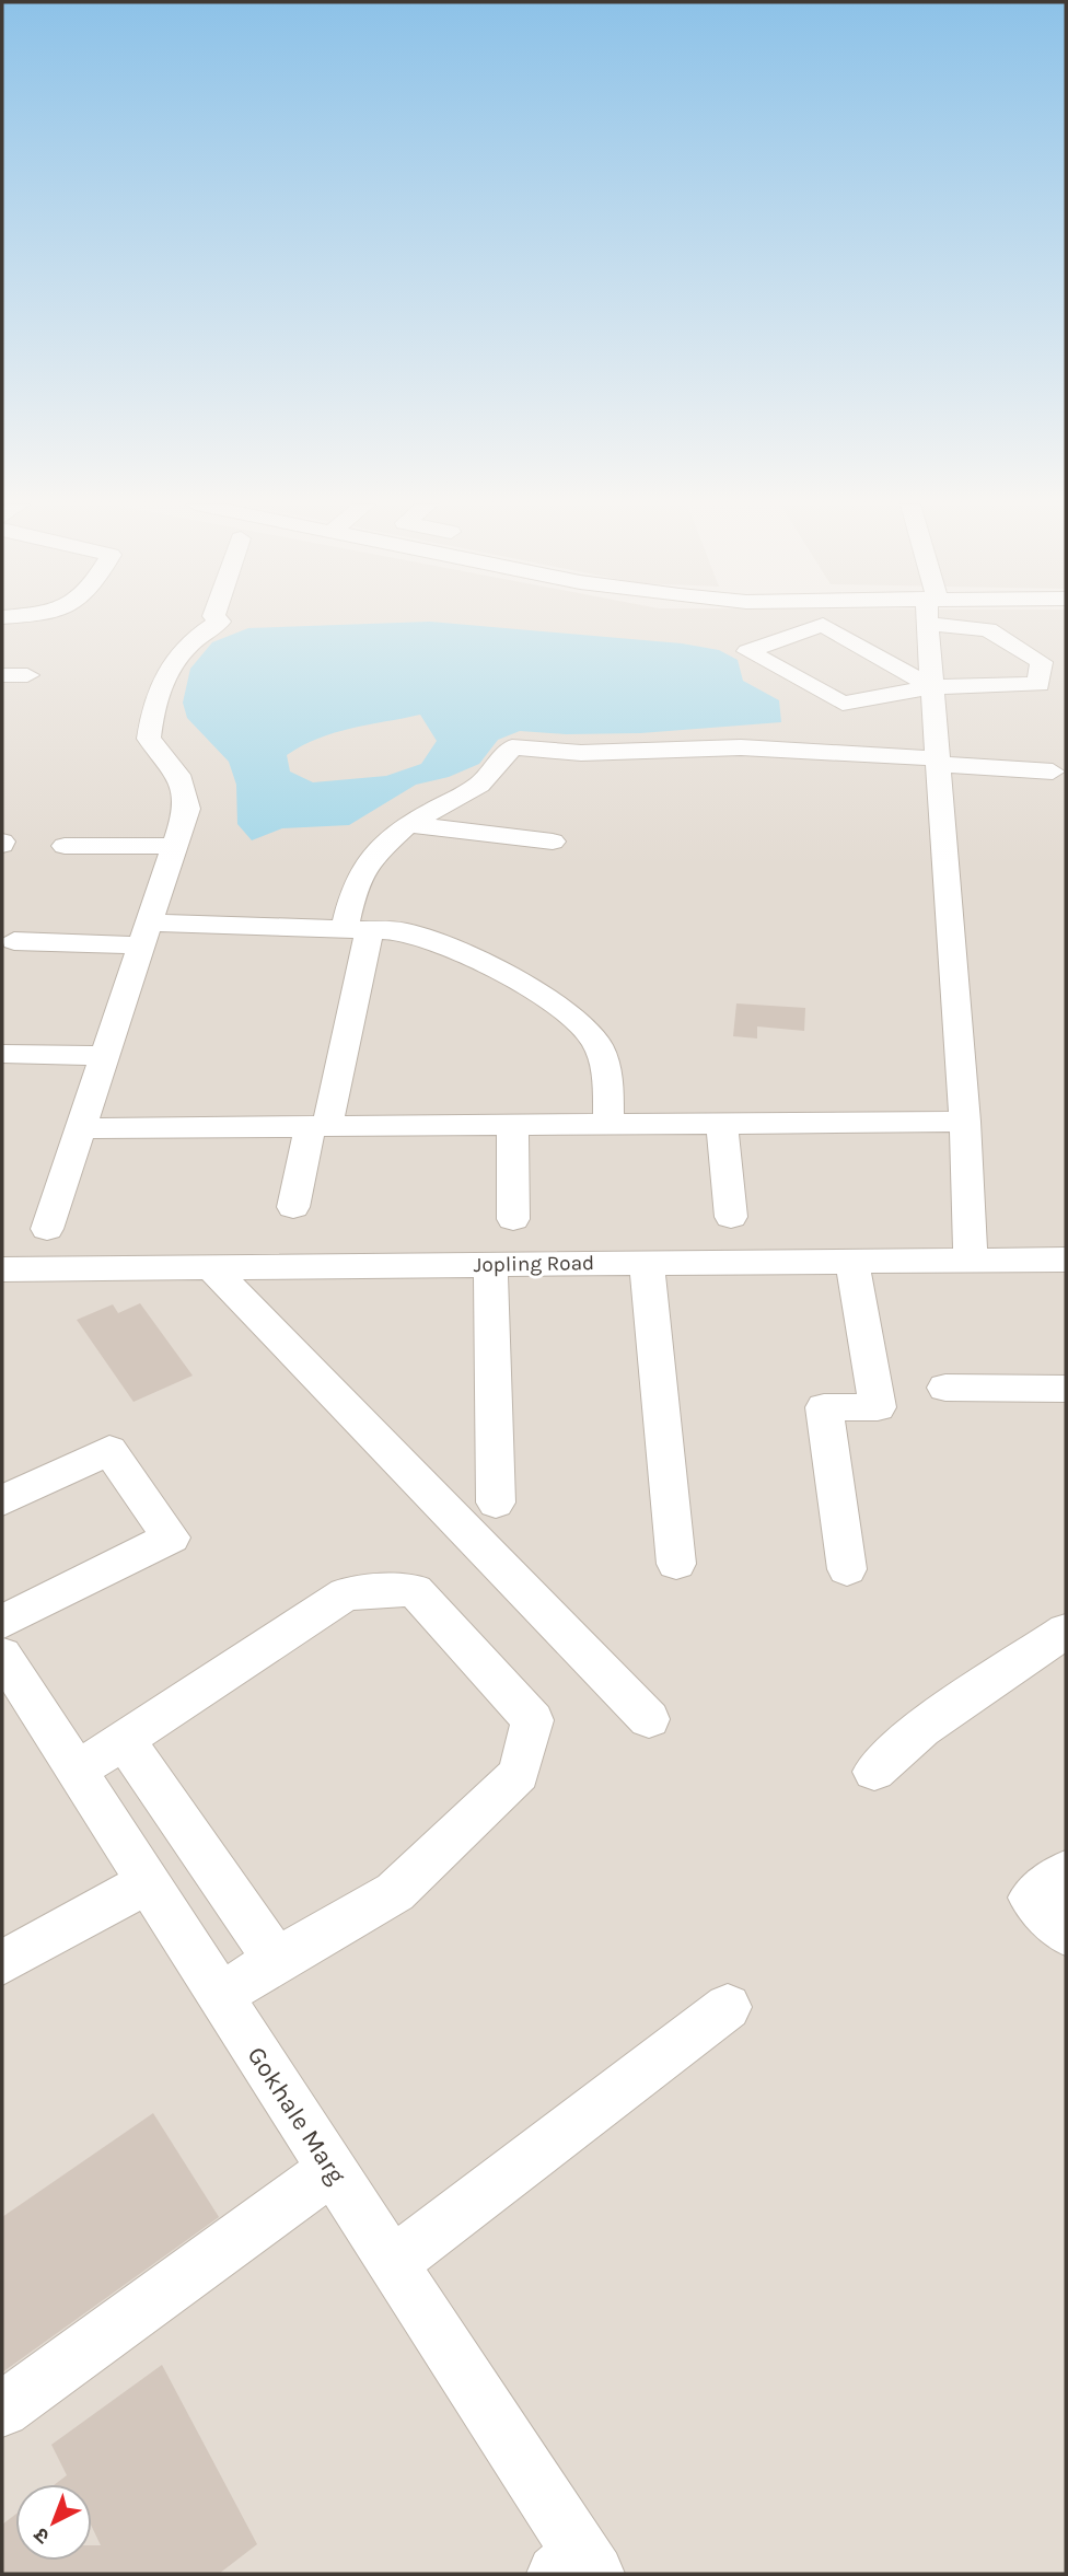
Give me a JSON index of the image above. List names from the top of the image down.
{
  "streets": {
    "street": ["Jopling Road", "Gokhale Marg"]
  },
  "north": "bottom left"
}
